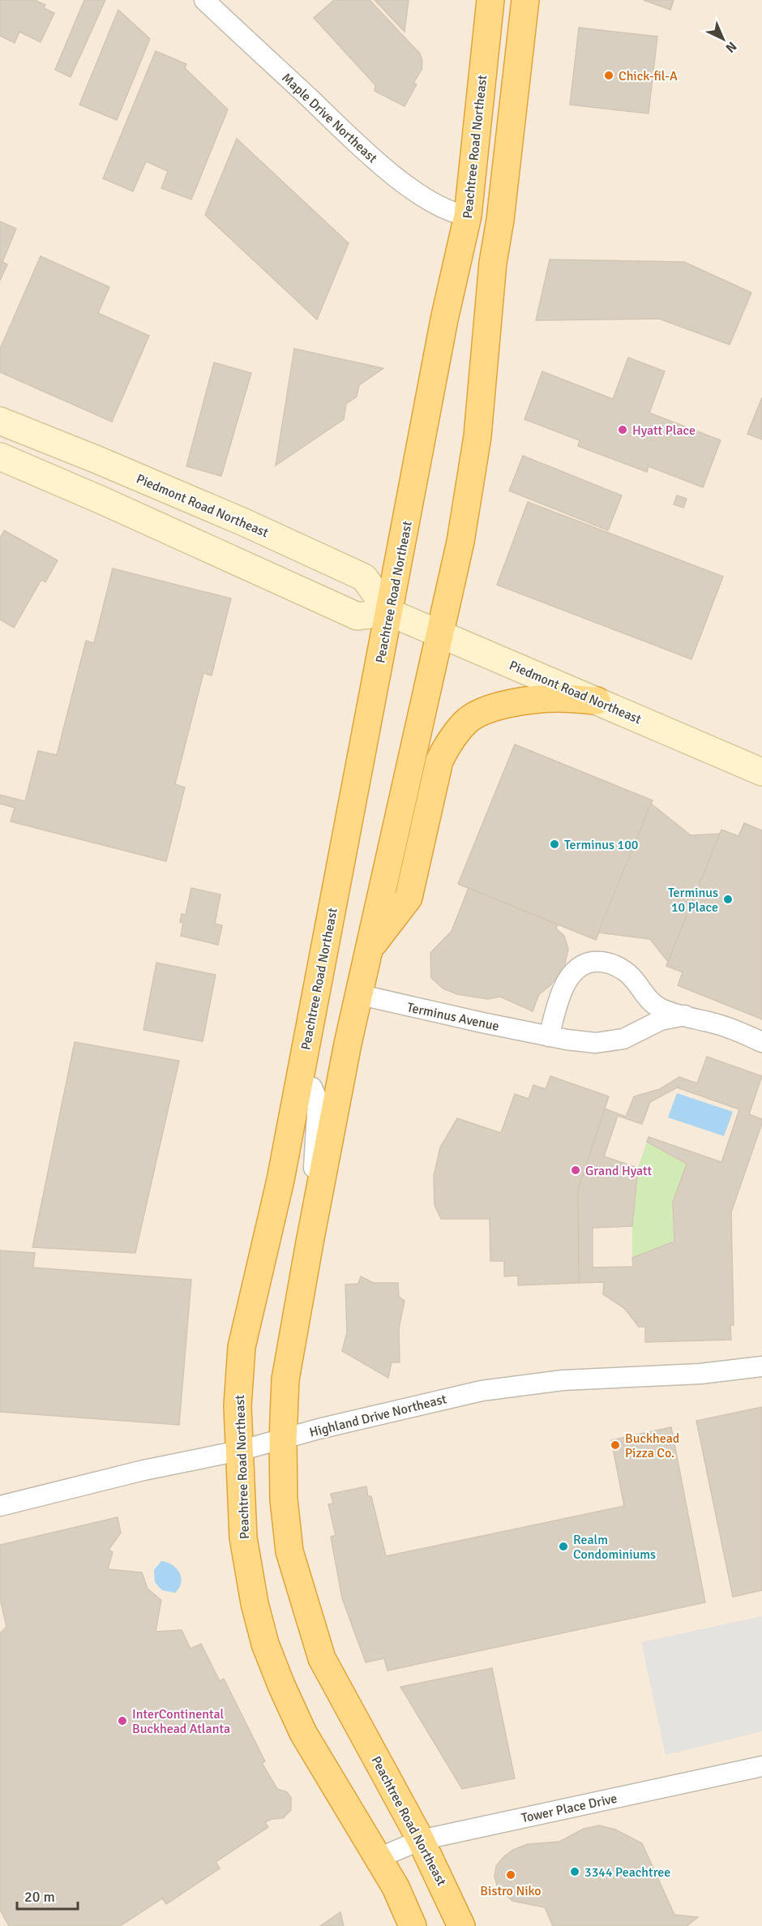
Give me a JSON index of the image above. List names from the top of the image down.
{
  "streets": {
    "highway": ["Peachtree Road Northeast"],
    "main road": ["Piedmont Road Northeast"],
    "street": [
      "Maple Drive Northeast",
      "Terminus Avenue",
      "Highland Drive Northeast",
      "Tower Place Drive"
    ]
  },
  "crossings": [
    ["Maple Drive Northeast", "Peachtree Road Northeast"],
    ["Peachtree Road Northeast", "Piedmont Road Northeast"],
    ["Peachtree Road Northeast", "Terminus Avenue"],
    ["Peachtree Road Northeast", "Highland Drive Northeast"],
    ["Peachtree Road Northeast", "Tower Place Drive"]
  ],
  "places": [
    "Chick-fil-A",
    "Hyatt Place",
    "Terminus 100",
    "Terminus 10 Place",
    "Grand Hyatt",
    "Buckhead Pizza Co.",
    "Realm Condominiums",
    "InterContinental Buckhead Atlanta",
    "3344 Peachtree",
    "Bistro Niko"
  ],
  "scale_bar": "20 m",
  "north": "bottom right"
}
